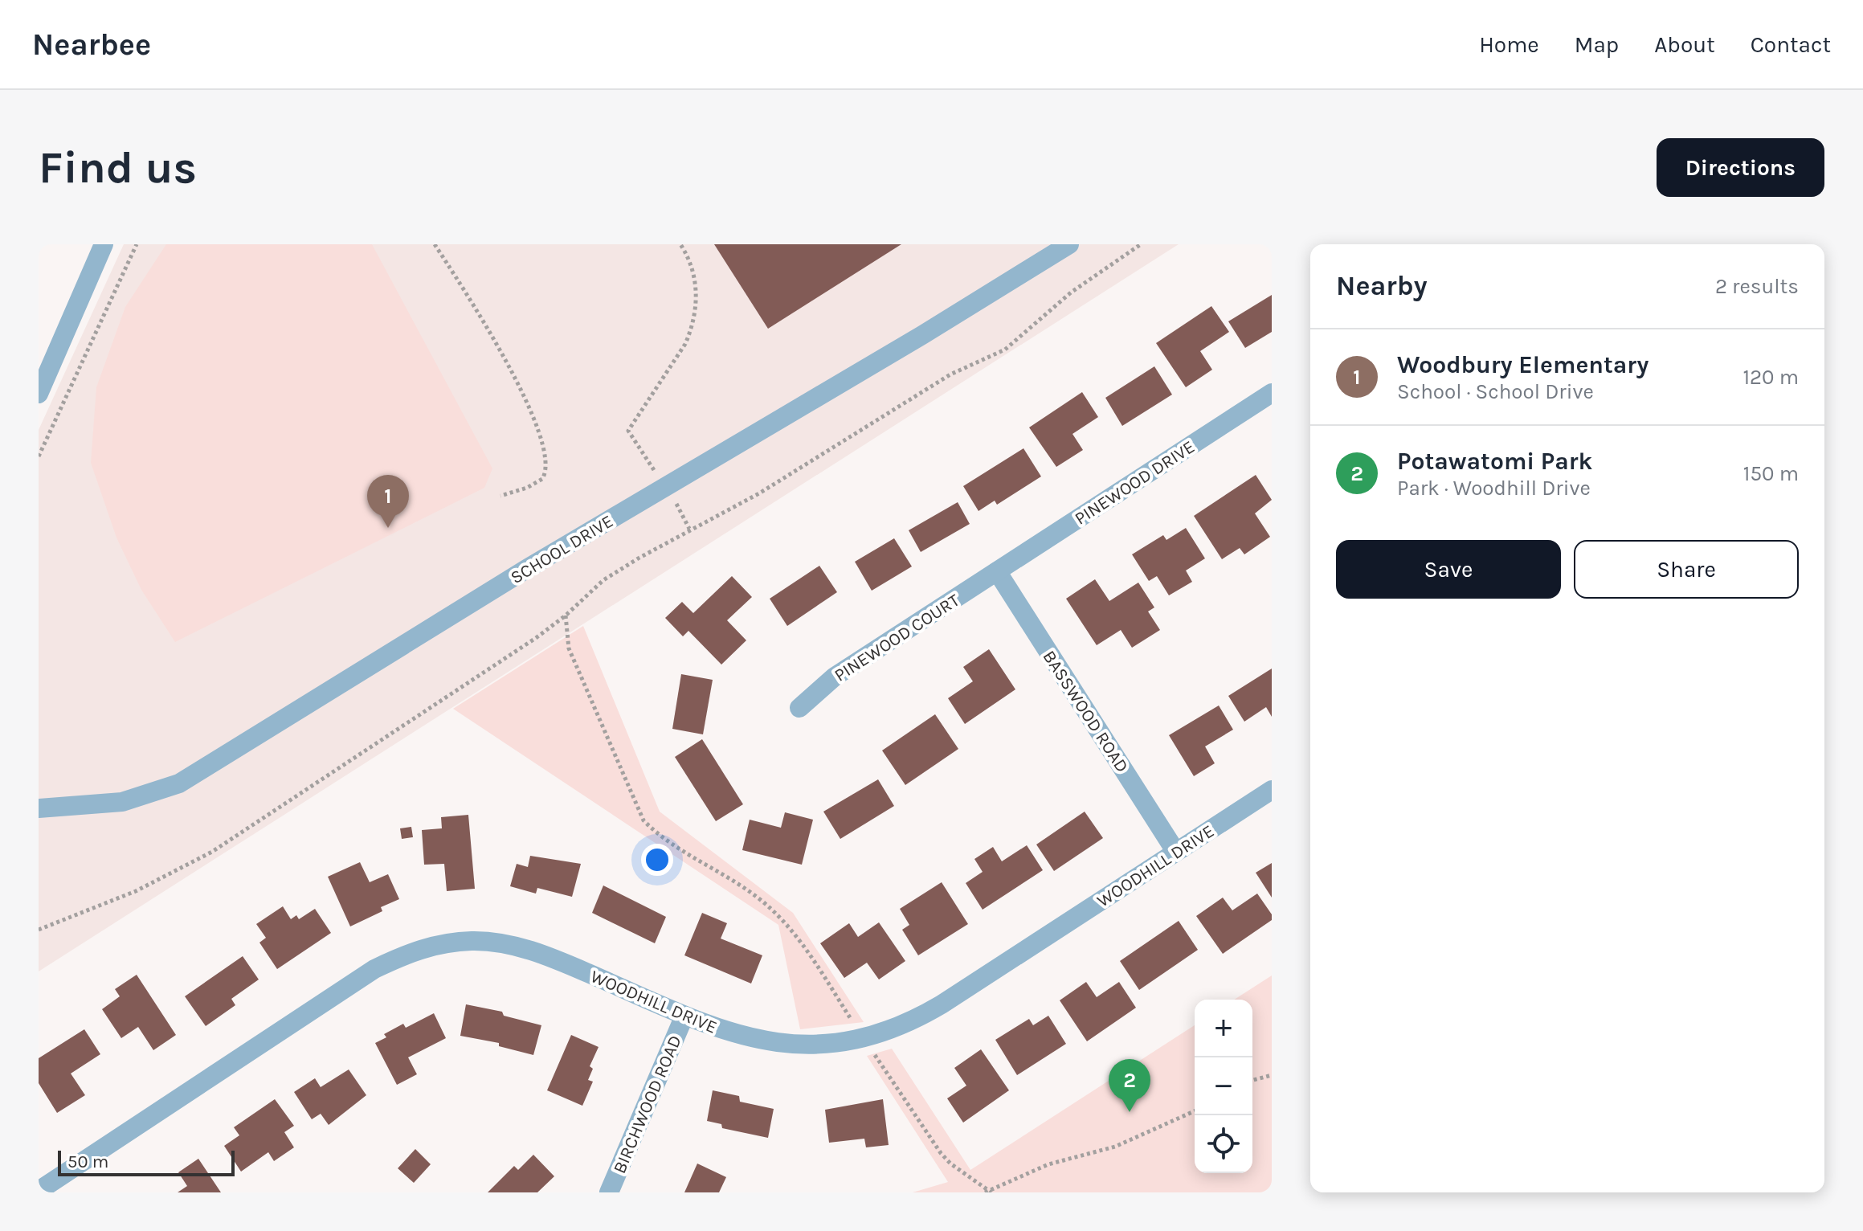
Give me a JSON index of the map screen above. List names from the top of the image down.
{
  "streets": {
    "street": [
      "PINEWOOD DRIVE",
      "SCHOOL DRIVE",
      "PINEWOOD COURT",
      "BASSWOOD ROAD",
      "WOODHILL DRIVE",
      "BIRCHWOOD ROAD"
    ]
  },
  "crossings": [
    ["PINEWOOD DRIVE", "PINEWOOD COURT"],
    ["PINEWOOD DRIVE", "BASSWOOD ROAD"],
    ["PINEWOOD COURT", "BASSWOOD ROAD"],
    ["BASSWOOD ROAD", "WOODHILL DRIVE"],
    ["WOODHILL DRIVE", "BIRCHWOOD ROAD"]
  ],
  "scale_bar": "50 m",
  "page": {
    "header": "Nearbee",
    "nav": [
      "Home",
      "Map",
      "About",
      "Contact"
    ],
    "buttons": [
      "Directions",
      ["Save", "Share"]
    ],
    "title": "Find us",
    "heading": ["Nearby", "2 results"],
    "list": [
      {
        "mark": "1",
        "name": "Woodbury Elementary",
        "note": "School · School Drive",
        "value": "120 m"
      },
      {
        "mark": "2",
        "name": "Potawatomi Park",
        "note": "Park · Woodhill Drive",
        "value": "150 m"
      }
    ],
    "pins": ["1", "2"],
    "map_buttons": ["+", "−"],
    "scale": "50 m"
  }
}
